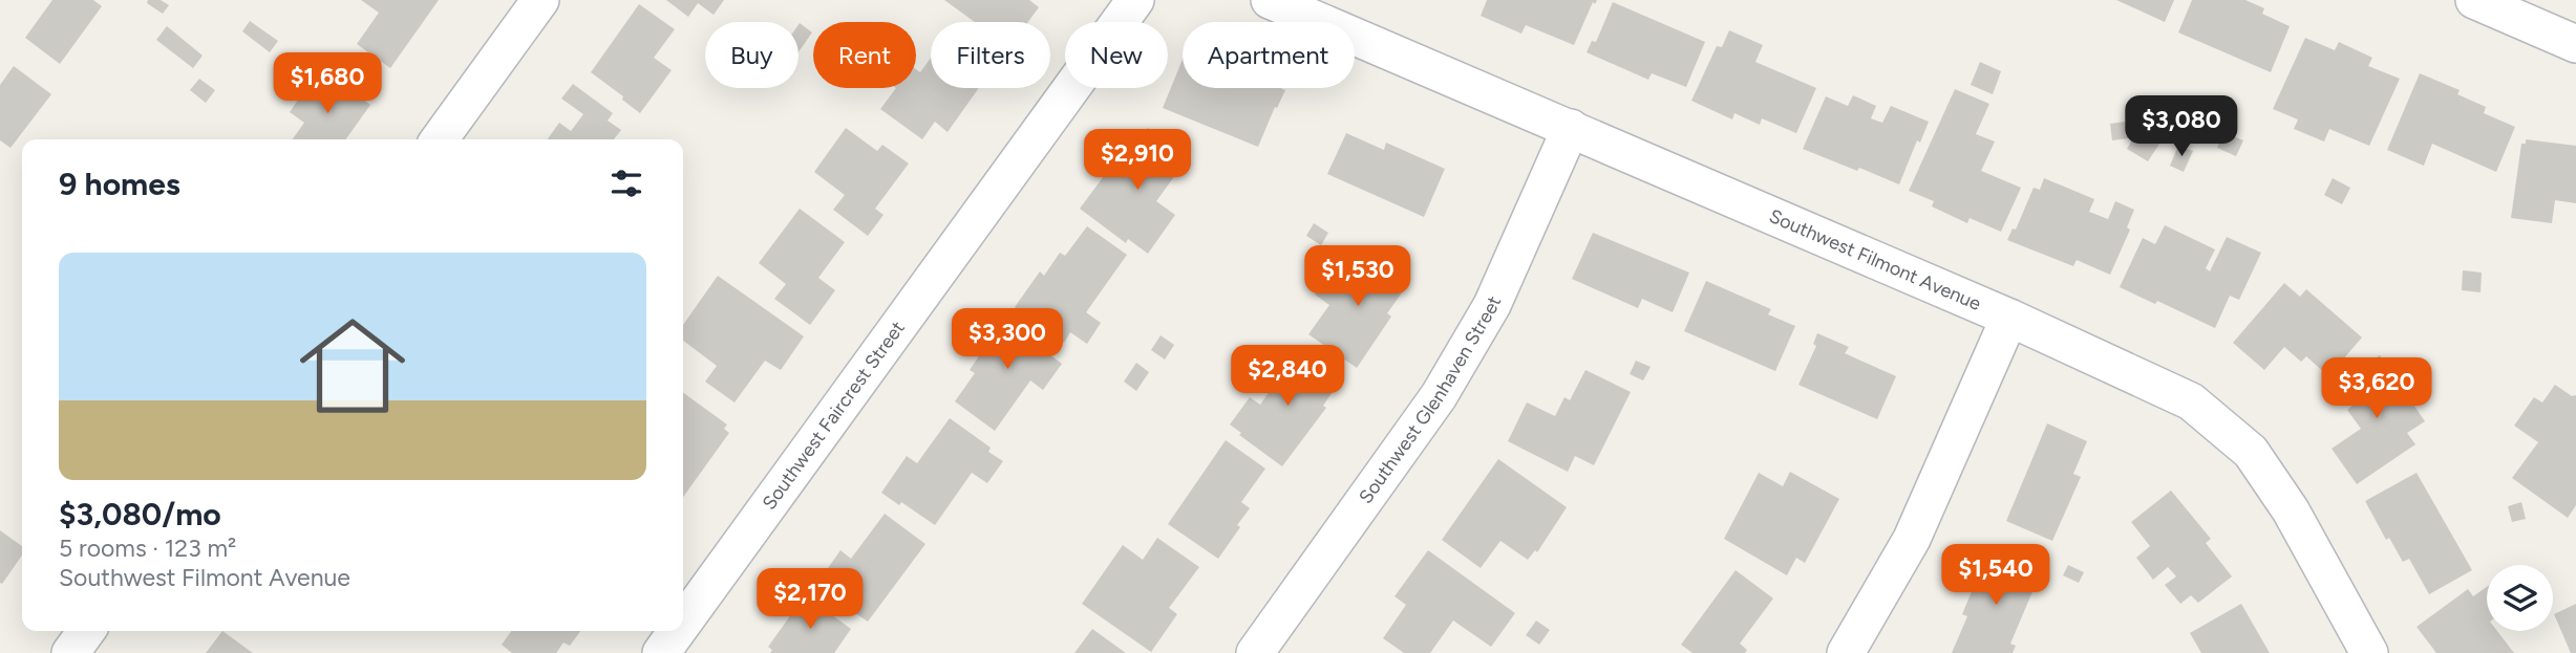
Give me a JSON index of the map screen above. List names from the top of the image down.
{
  "streets": {
    "street": ["Southwest Filmont Avenue", "Southwest Glenhaven Street", "Southwest Faircrest Street"]
  },
  "crossings": [
    ["Southwest Filmont Avenue", "Southwest Glenhaven Street"]
  ],
  "page": {
    "chip": [
      "Buy",
      "Rent",
      "Filters",
      "New",
      "Apartment"
    ],
    "price": [
      "$1,680",
      "$3,080",
      "$2,910",
      "$1,530",
      "$3,300",
      "$2,840",
      "$3,620",
      "$1,540",
      "$2,170"
    ],
    "heading": "9 homes",
    "list": [
      {
        "name": "$3,080/mo",
        "note": "5 rooms · 123 m² · Southwest Filmont Avenue"
      }
    ]
  }
}
